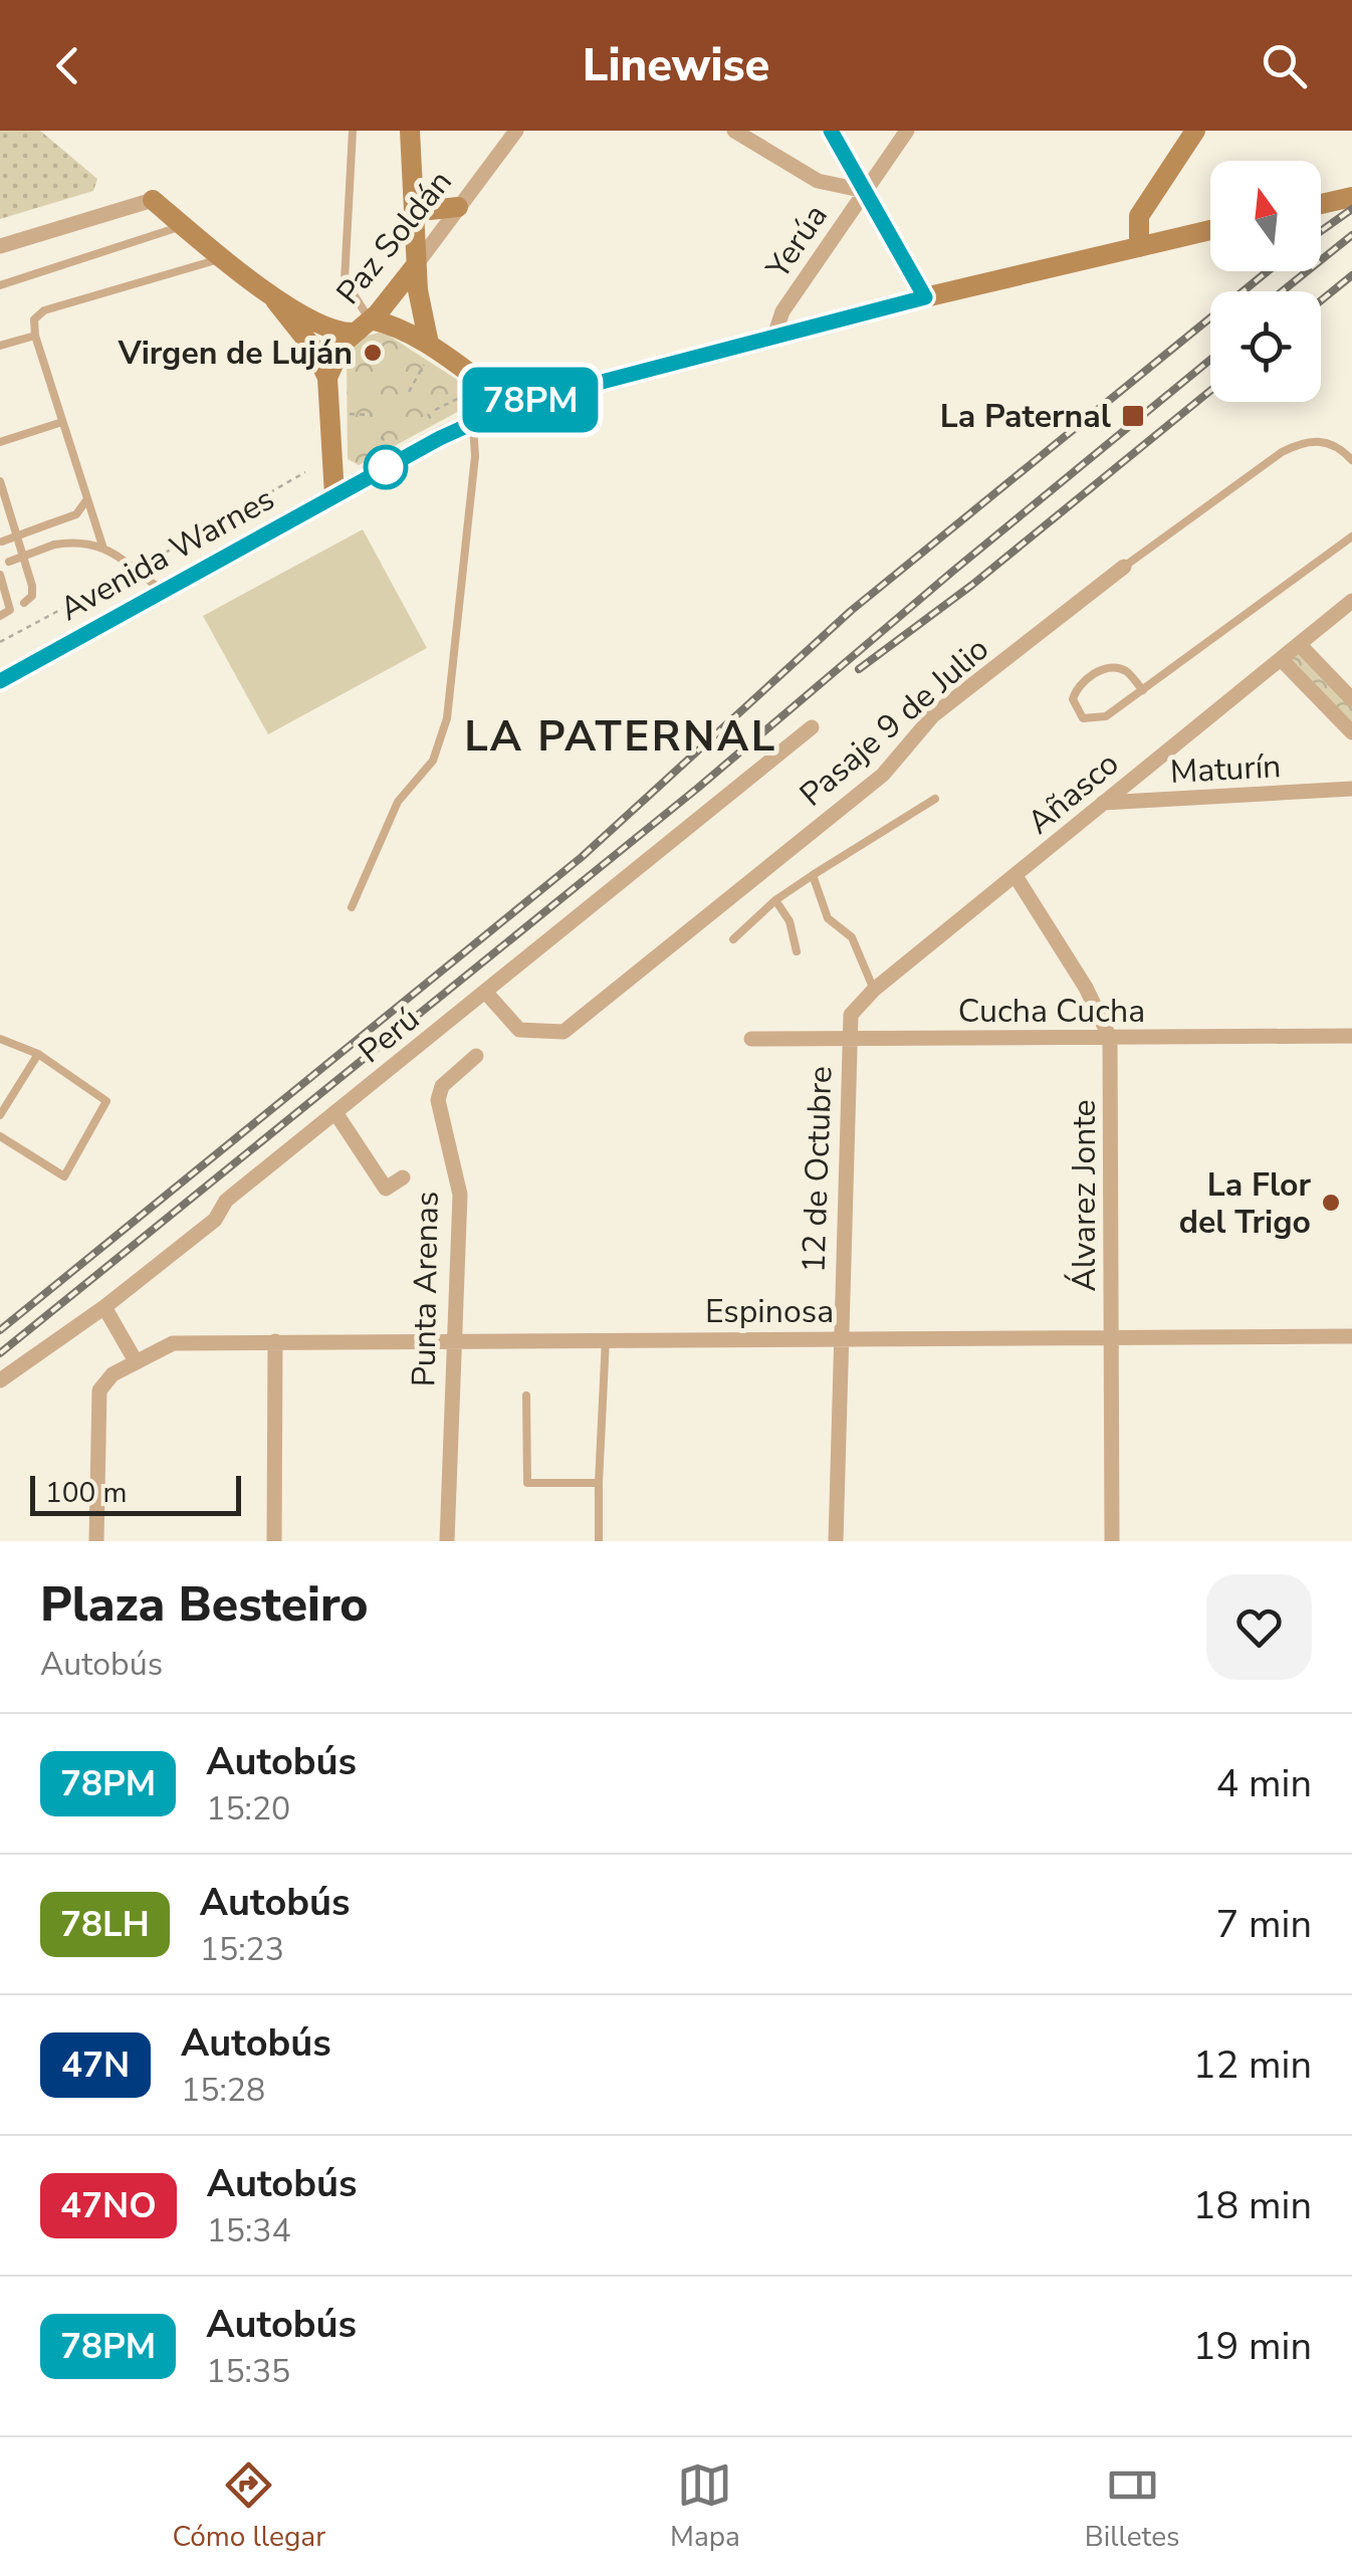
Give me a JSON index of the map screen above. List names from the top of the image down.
{
  "streets": {
    "main road": ["Paz Soldán", "Avenida Warnes"],
    "street": [
      "Yerúa",
      "Pasaje 9 de Julio",
      "Maturín",
      "Añasco",
      "Cucha Cucha",
      "Perú",
      "12 de Octubre",
      "Álvarez Jonte",
      "Punta Arenas",
      "Espinosa"
    ]
  },
  "crossings": [
    ["Paz Soldán", "Avenida Warnes"],
    ["Yerúa", "Avenida Warnes"],
    ["Pasaje 9 de Julio", "Perú"],
    ["Maturín", "Añasco"],
    ["Añasco", "Cucha Cucha"],
    ["Añasco", "12 de Octubre"],
    ["Añasco", "Álvarez Jonte"],
    ["Cucha Cucha", "12 de Octubre"],
    ["Cucha Cucha", "Álvarez Jonte"],
    ["12 de Octubre", "Espinosa"],
    ["Álvarez Jonte", "Espinosa"],
    ["Punta Arenas", "Espinosa"]
  ],
  "districts": ["LA PATERNAL"],
  "places": {
    "other": ["Virgen de Luján", "La Flor del Trigo"],
    "transit": ["La Paternal"]
  },
  "lines": ["bus line 78PM"],
  "scale_bar": "100 m",
  "north": "top",
  "page": {
    "header": "Linewise",
    "on_map": "78PM",
    "scale": "100 m",
    "heading": ["Plaza Besteiro", "Autobús"],
    "list": [
      {
        "mark": "78PM",
        "name": "Autobús",
        "note": "15:20",
        "value": "4 min"
      },
      {
        "mark": "78LH",
        "name": "Autobús",
        "note": "15:23",
        "value": "7 min"
      },
      {
        "mark": "47N",
        "name": "Autobús",
        "note": "15:28",
        "value": "12 min"
      },
      {
        "mark": "47NO",
        "name": "Autobús",
        "note": "15:34",
        "value": "18 min"
      },
      {
        "mark": "78PM",
        "name": "Autobús",
        "note": "15:35",
        "value": "19 min"
      }
    ],
    "tabs": ["Cómo llegar", "Mapa", "Billetes"]
  }
}
